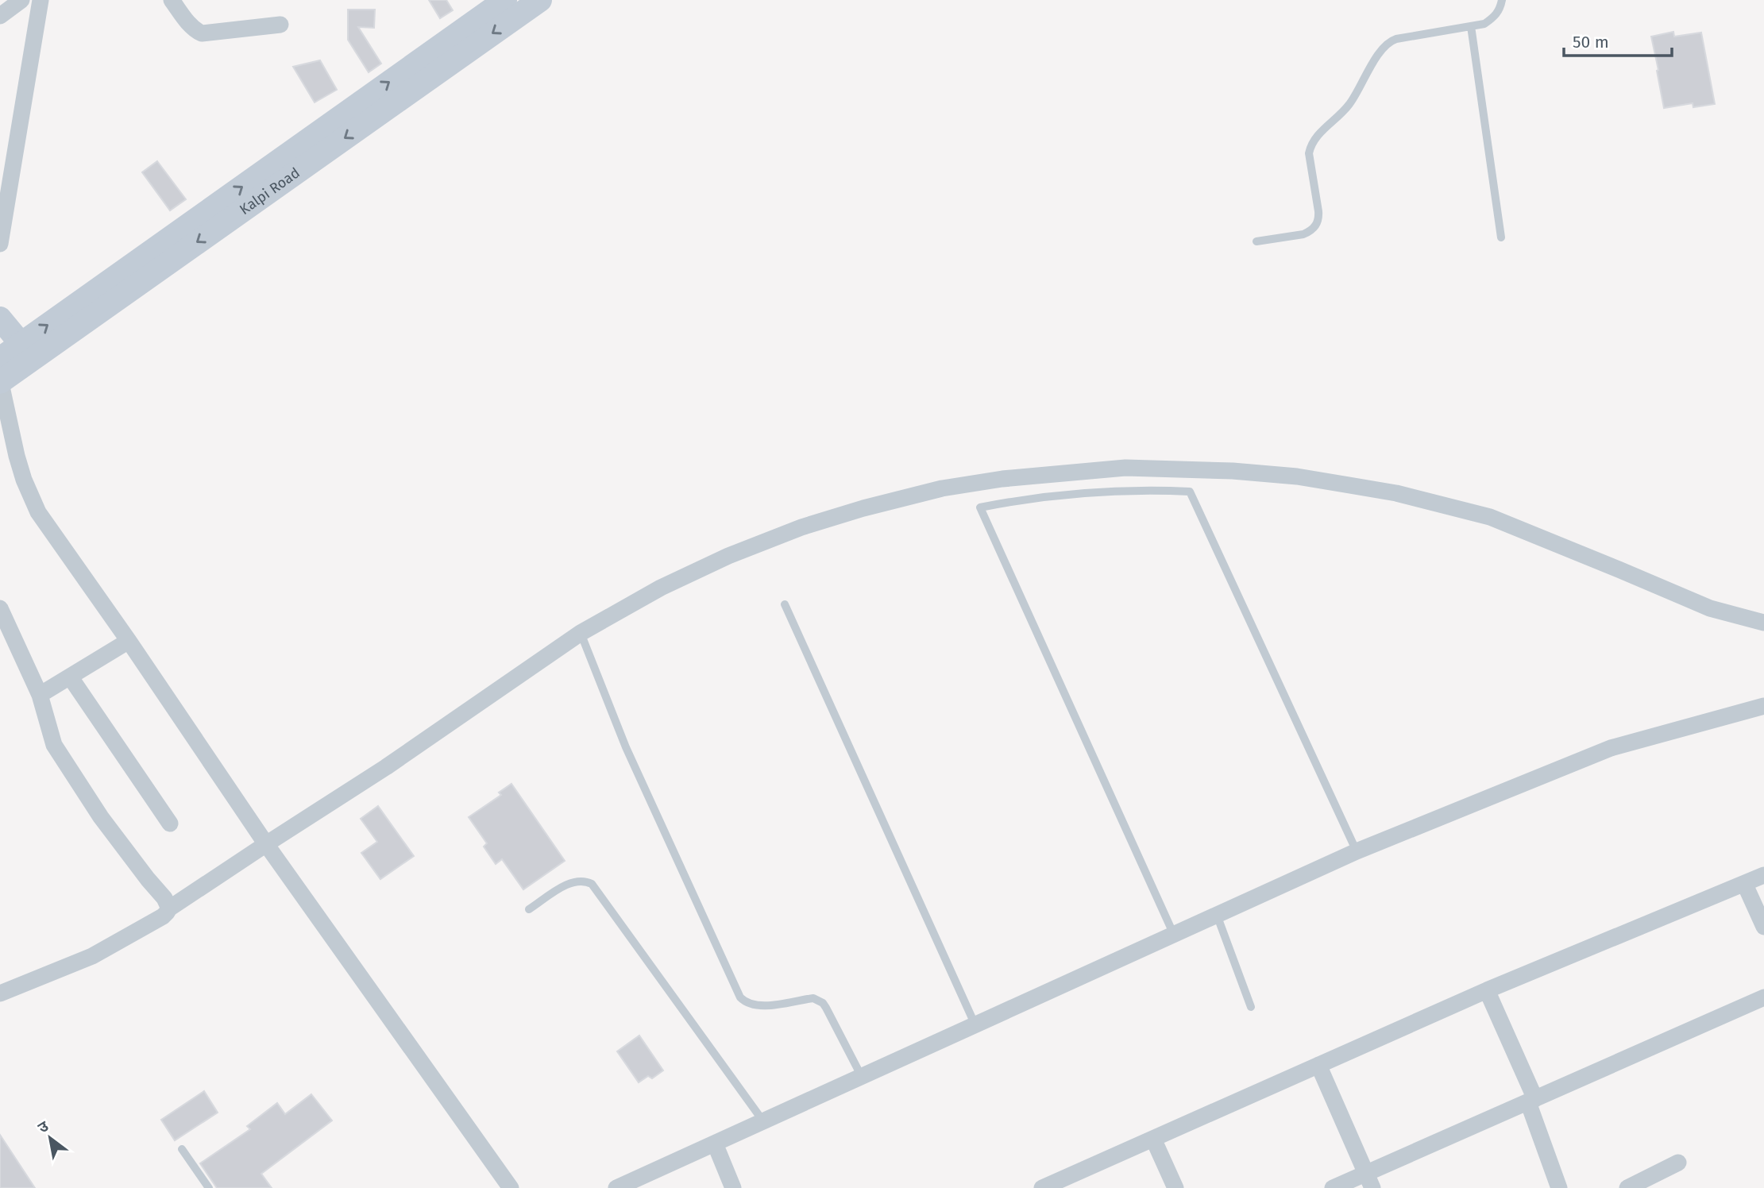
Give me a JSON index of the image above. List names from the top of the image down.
{
  "streets": {
    "main road": ["Kalpi Road"]
  },
  "scale_bar": "50 m",
  "north": "top left"
}
